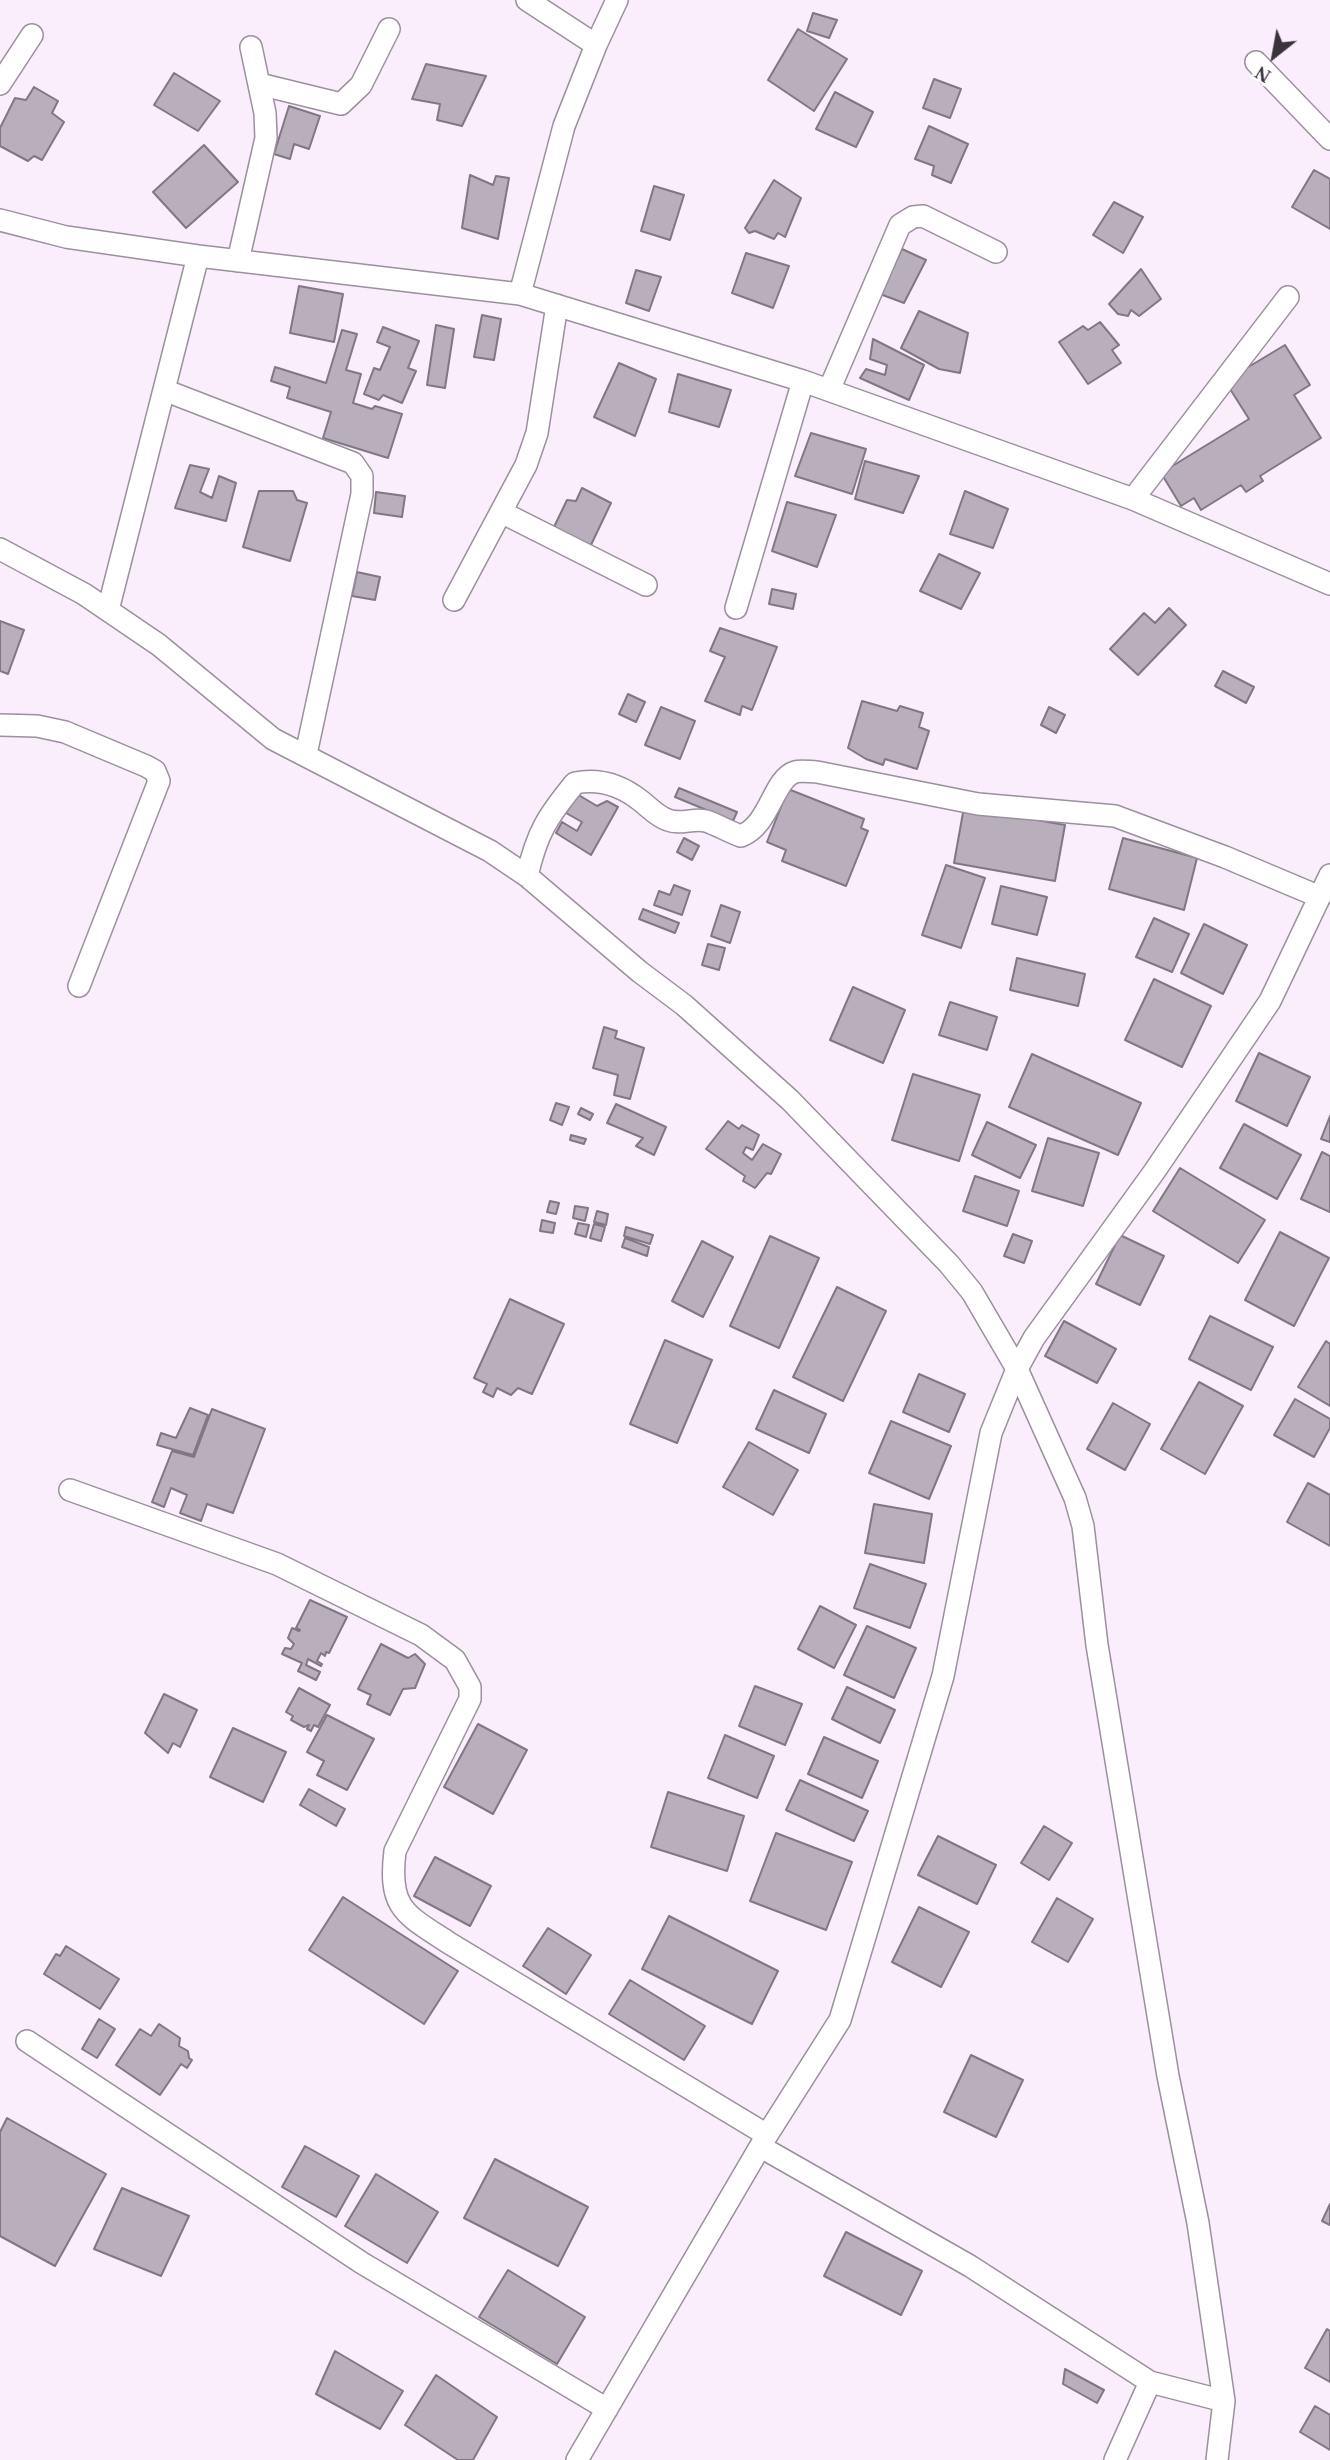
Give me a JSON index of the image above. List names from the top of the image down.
{
  "north": "bottom left"
}
